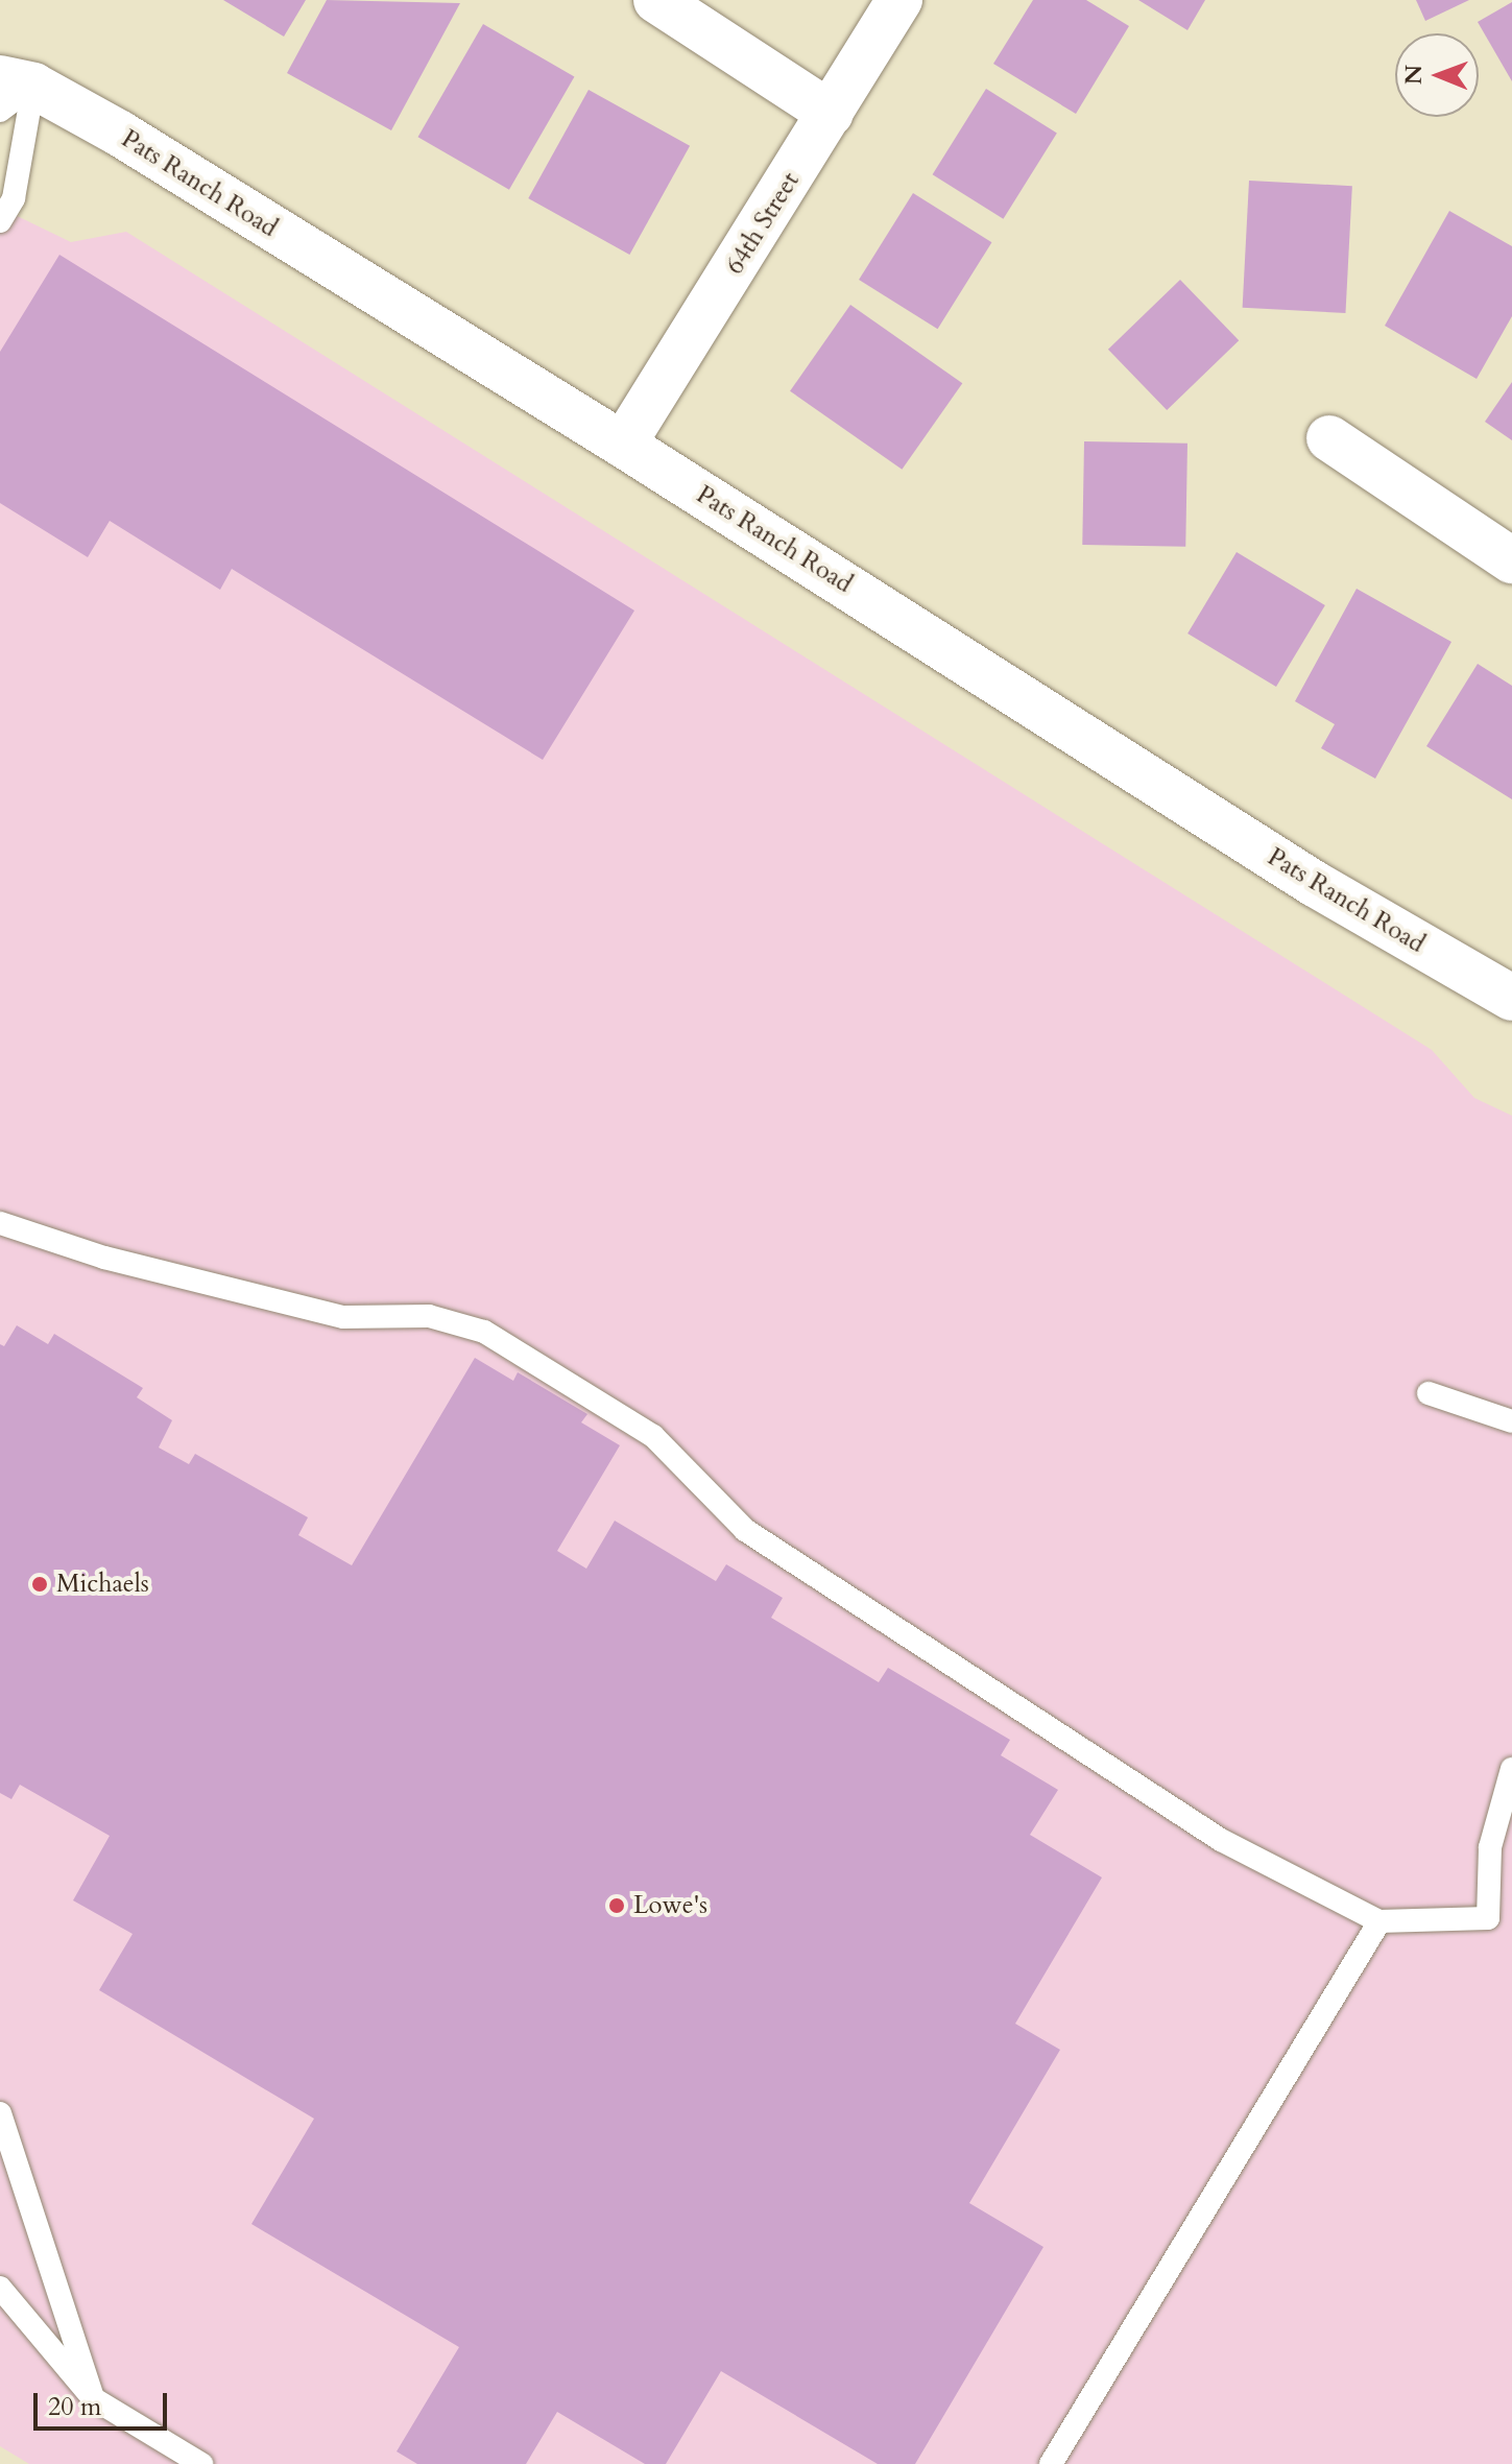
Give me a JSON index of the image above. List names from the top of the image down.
{
  "streets": {
    "street": ["Pats Ranch Road", "64th Street"]
  },
  "crossings": [
    ["Pats Ranch Road", "64th Street"]
  ],
  "places": ["Michaels", "Lowe's"],
  "scale_bar": "20 m",
  "north": "left"
}
